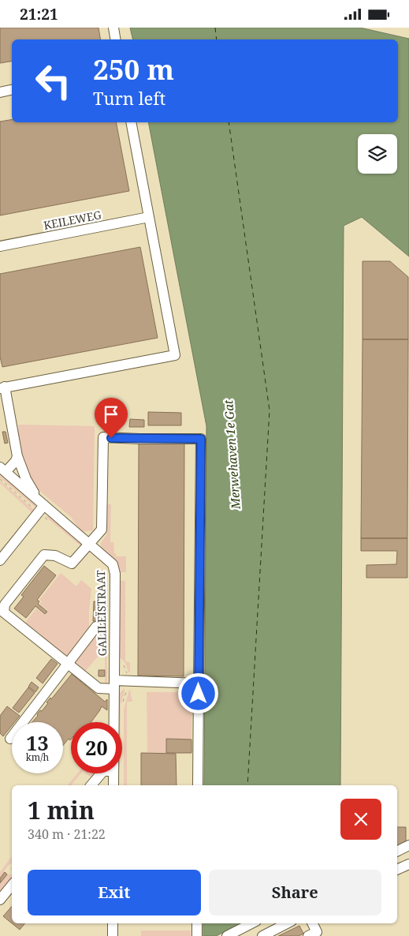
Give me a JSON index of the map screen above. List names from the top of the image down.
{
  "streets": {
    "street": ["KEILEWEG", "GALILEÏSTRAAT"]
  },
  "water": ["Merwehaven 1e Gat"],
  "page": {
    "status": "21:21",
    "turn": ["250 m", "Turn left"],
    "speed": "13 km/h",
    "limit": "20",
    "heading": ["1 min", "340 m · 21:22"],
    "buttons": ["Exit", "Share"]
  }
}
